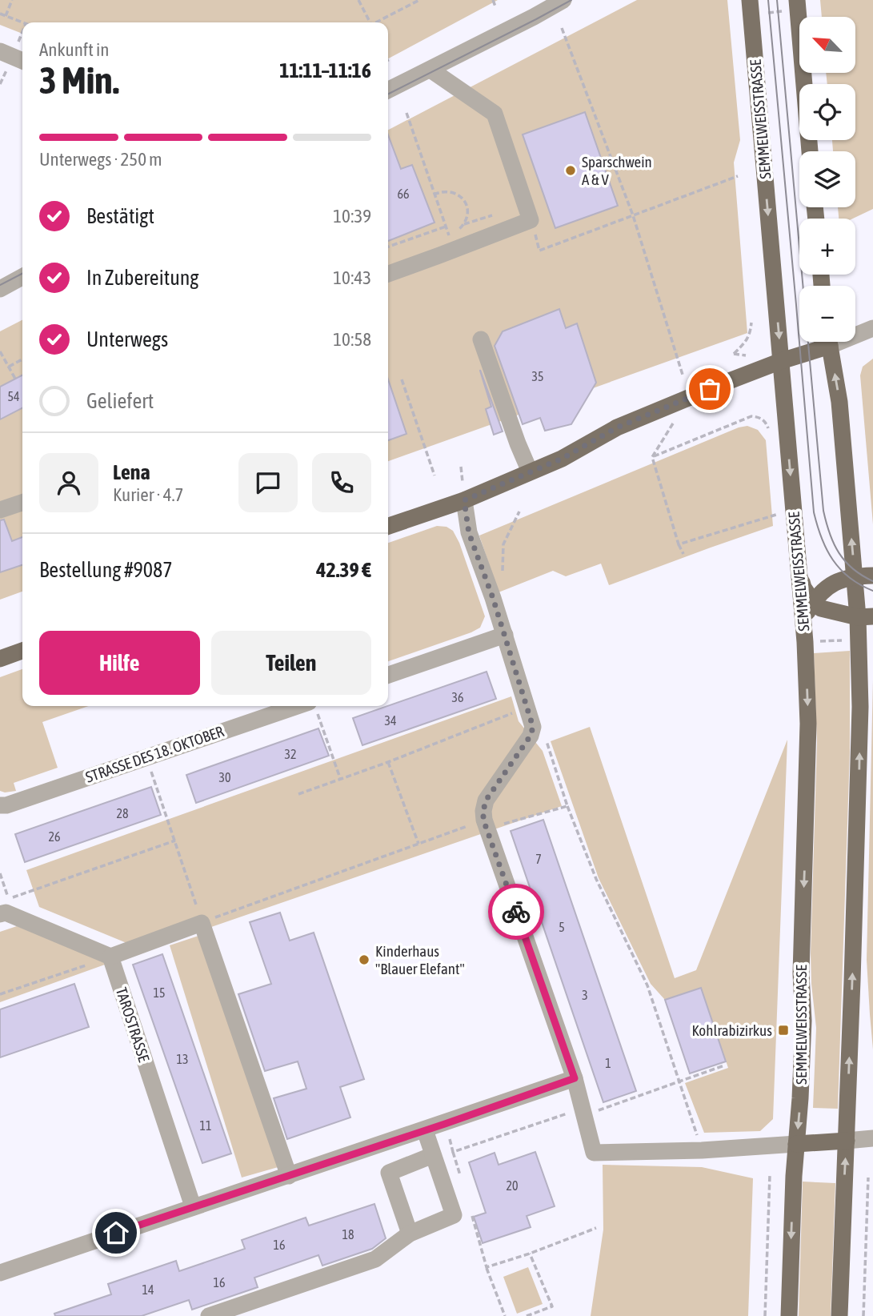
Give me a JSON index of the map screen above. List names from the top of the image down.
{
  "streets": {
    "main road": ["SEMMELWEISSTRASSE"],
    "street": ["STRASSE DES 18. OKTOBER", "TAROSTRASSE"]
  },
  "places": {
    "other": ["Sparschwein A & V", "Kinderhaus \"Blauer Elefant\""],
    "transit": ["Kohlrabizirkus"]
  },
  "house_numbers": [
    "66",
    "35",
    "54",
    "36",
    "34",
    "32",
    "30",
    "28",
    "26",
    "7",
    "5",
    "15",
    "3",
    "13",
    "1",
    "11",
    "20",
    "18",
    "16",
    "16",
    "14"
  ],
  "north": "top left",
  "page": {
    "map_buttons": ["+", "−"],
    "heading": ["3 Min.", "Ankunft in", "11:11–11:16"],
    "panel": [
      "Lena",
      "Kurier · 4.7",
      "Bestellung #9087",
      "42.39 €"
    ],
    "bar": "Unterwegs · 250 m",
    "list": [
      ["Bestätigt", "10:39"],
      ["In Zubereitung", "10:43"],
      ["Unterwegs", "10:58"],
      "Geliefert"
    ],
    "buttons": ["Hilfe", "Teilen"]
  }
}
